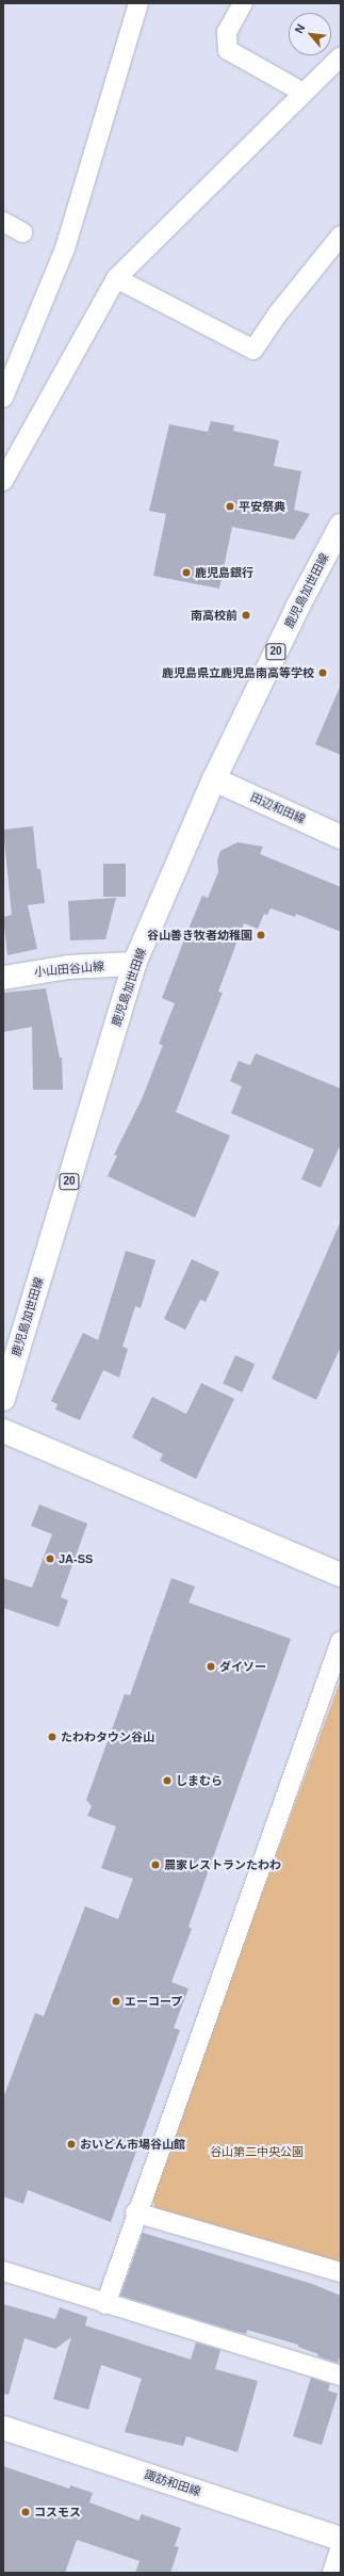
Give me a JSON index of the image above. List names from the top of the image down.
{
  "streets": {
    "main road": [
      "鹿児島加世田線",
      "20",
      "田辺和田線",
      "小山田谷山線",
      "諏訪和田線"
    ]
  },
  "crossings": [
    ["鹿児島加世田線", "田辺和田線"],
    ["鹿児島加世田線", "小山田谷山線"]
  ],
  "parks": ["谷山第二中央公園"],
  "places": [
    "平安祭典",
    "鹿児島銀行",
    "南高校前",
    "鹿児島県立鹿児島南高等学校",
    "谷山善き牧者幼稚園",
    "JA-SS",
    "ダイソー",
    "たわわタウン谷山",
    "しまむら",
    "農家レストランたわわ",
    "エーコープ",
    "おいどん市場谷山館",
    "コスモス"
  ],
  "north": "top left"
}
